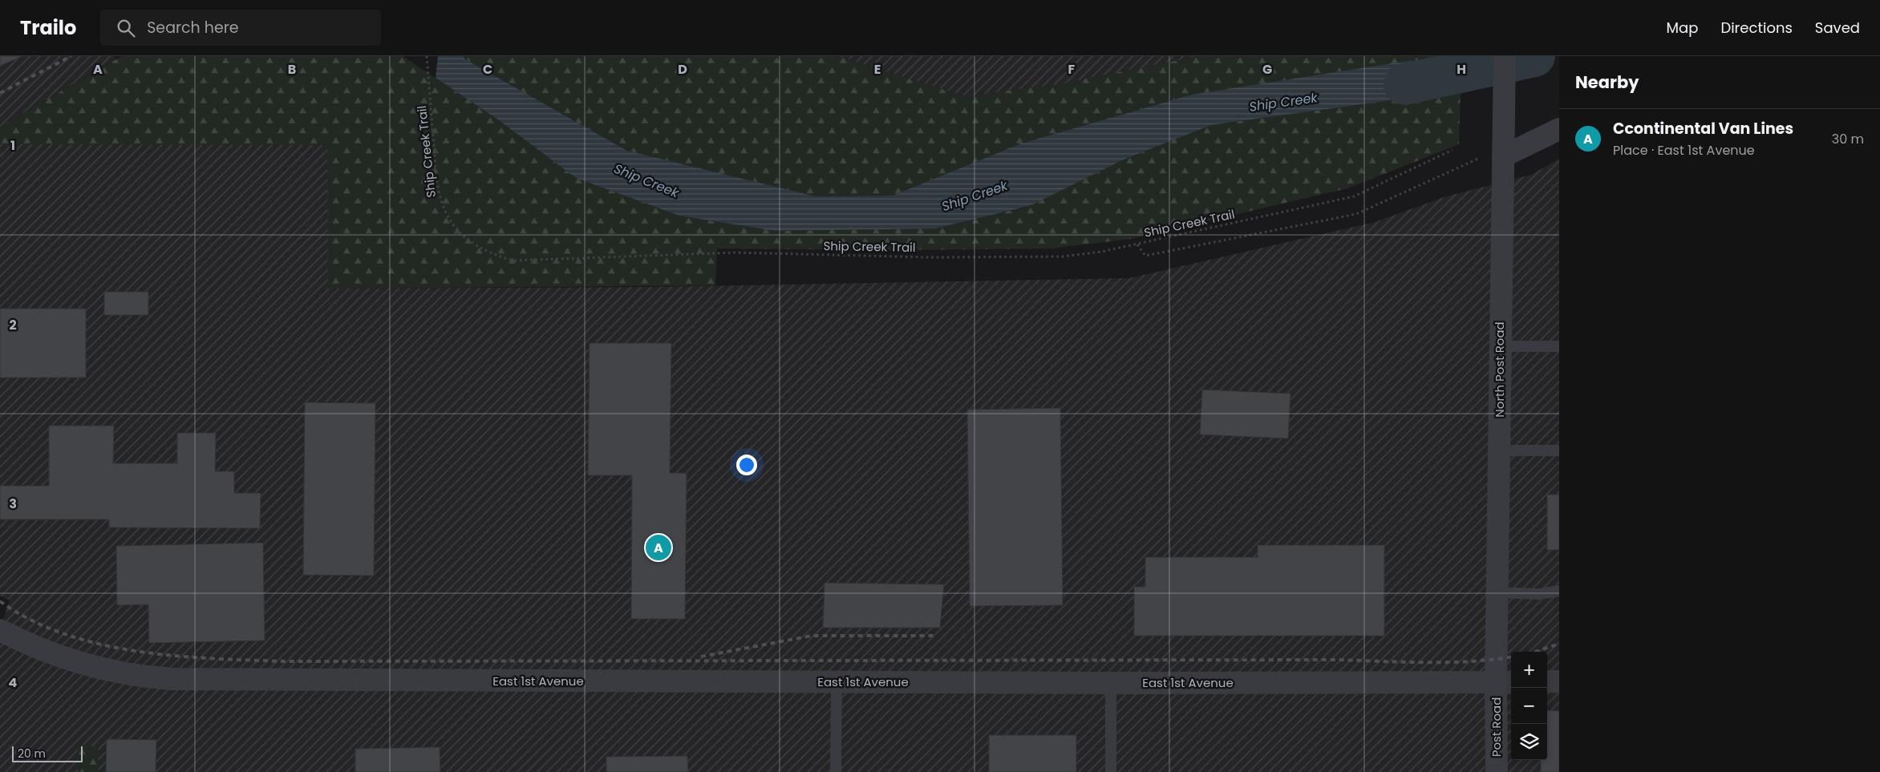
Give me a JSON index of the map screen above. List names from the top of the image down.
{
  "streets": {
    "street": ["North Post Road", "East 1st Avenue", "Post Road"],
    "path": ["Ship Creek Trail"]
  },
  "crossings": [
    ["North Post Road", "East 1st Avenue"],
    ["North Post Road", "Post Road"],
    ["East 1st Avenue", "Post Road"]
  ],
  "water": ["Ship Creek"],
  "scale_bar": "20 m",
  "page": {
    "header": "Trailo",
    "search": "Search here",
    "nav": ["Map", "Directions", "Saved"],
    "heading": "Nearby",
    "list": [
      {
        "mark": "A",
        "name": "Ccontinental Van Lines",
        "note": "Place · East 1st Avenue",
        "value": "30 m"
      }
    ],
    "pins": "A",
    "map_buttons": ["+", "−"],
    "scale": "20 m"
  },
  "grid": {
    "columns": [
      "A",
      "B",
      "C",
      "D",
      "E",
      "F",
      "G",
      "H"
    ],
    "rows": [
      "1",
      "2",
      "3",
      "4"
    ]
  }
}
